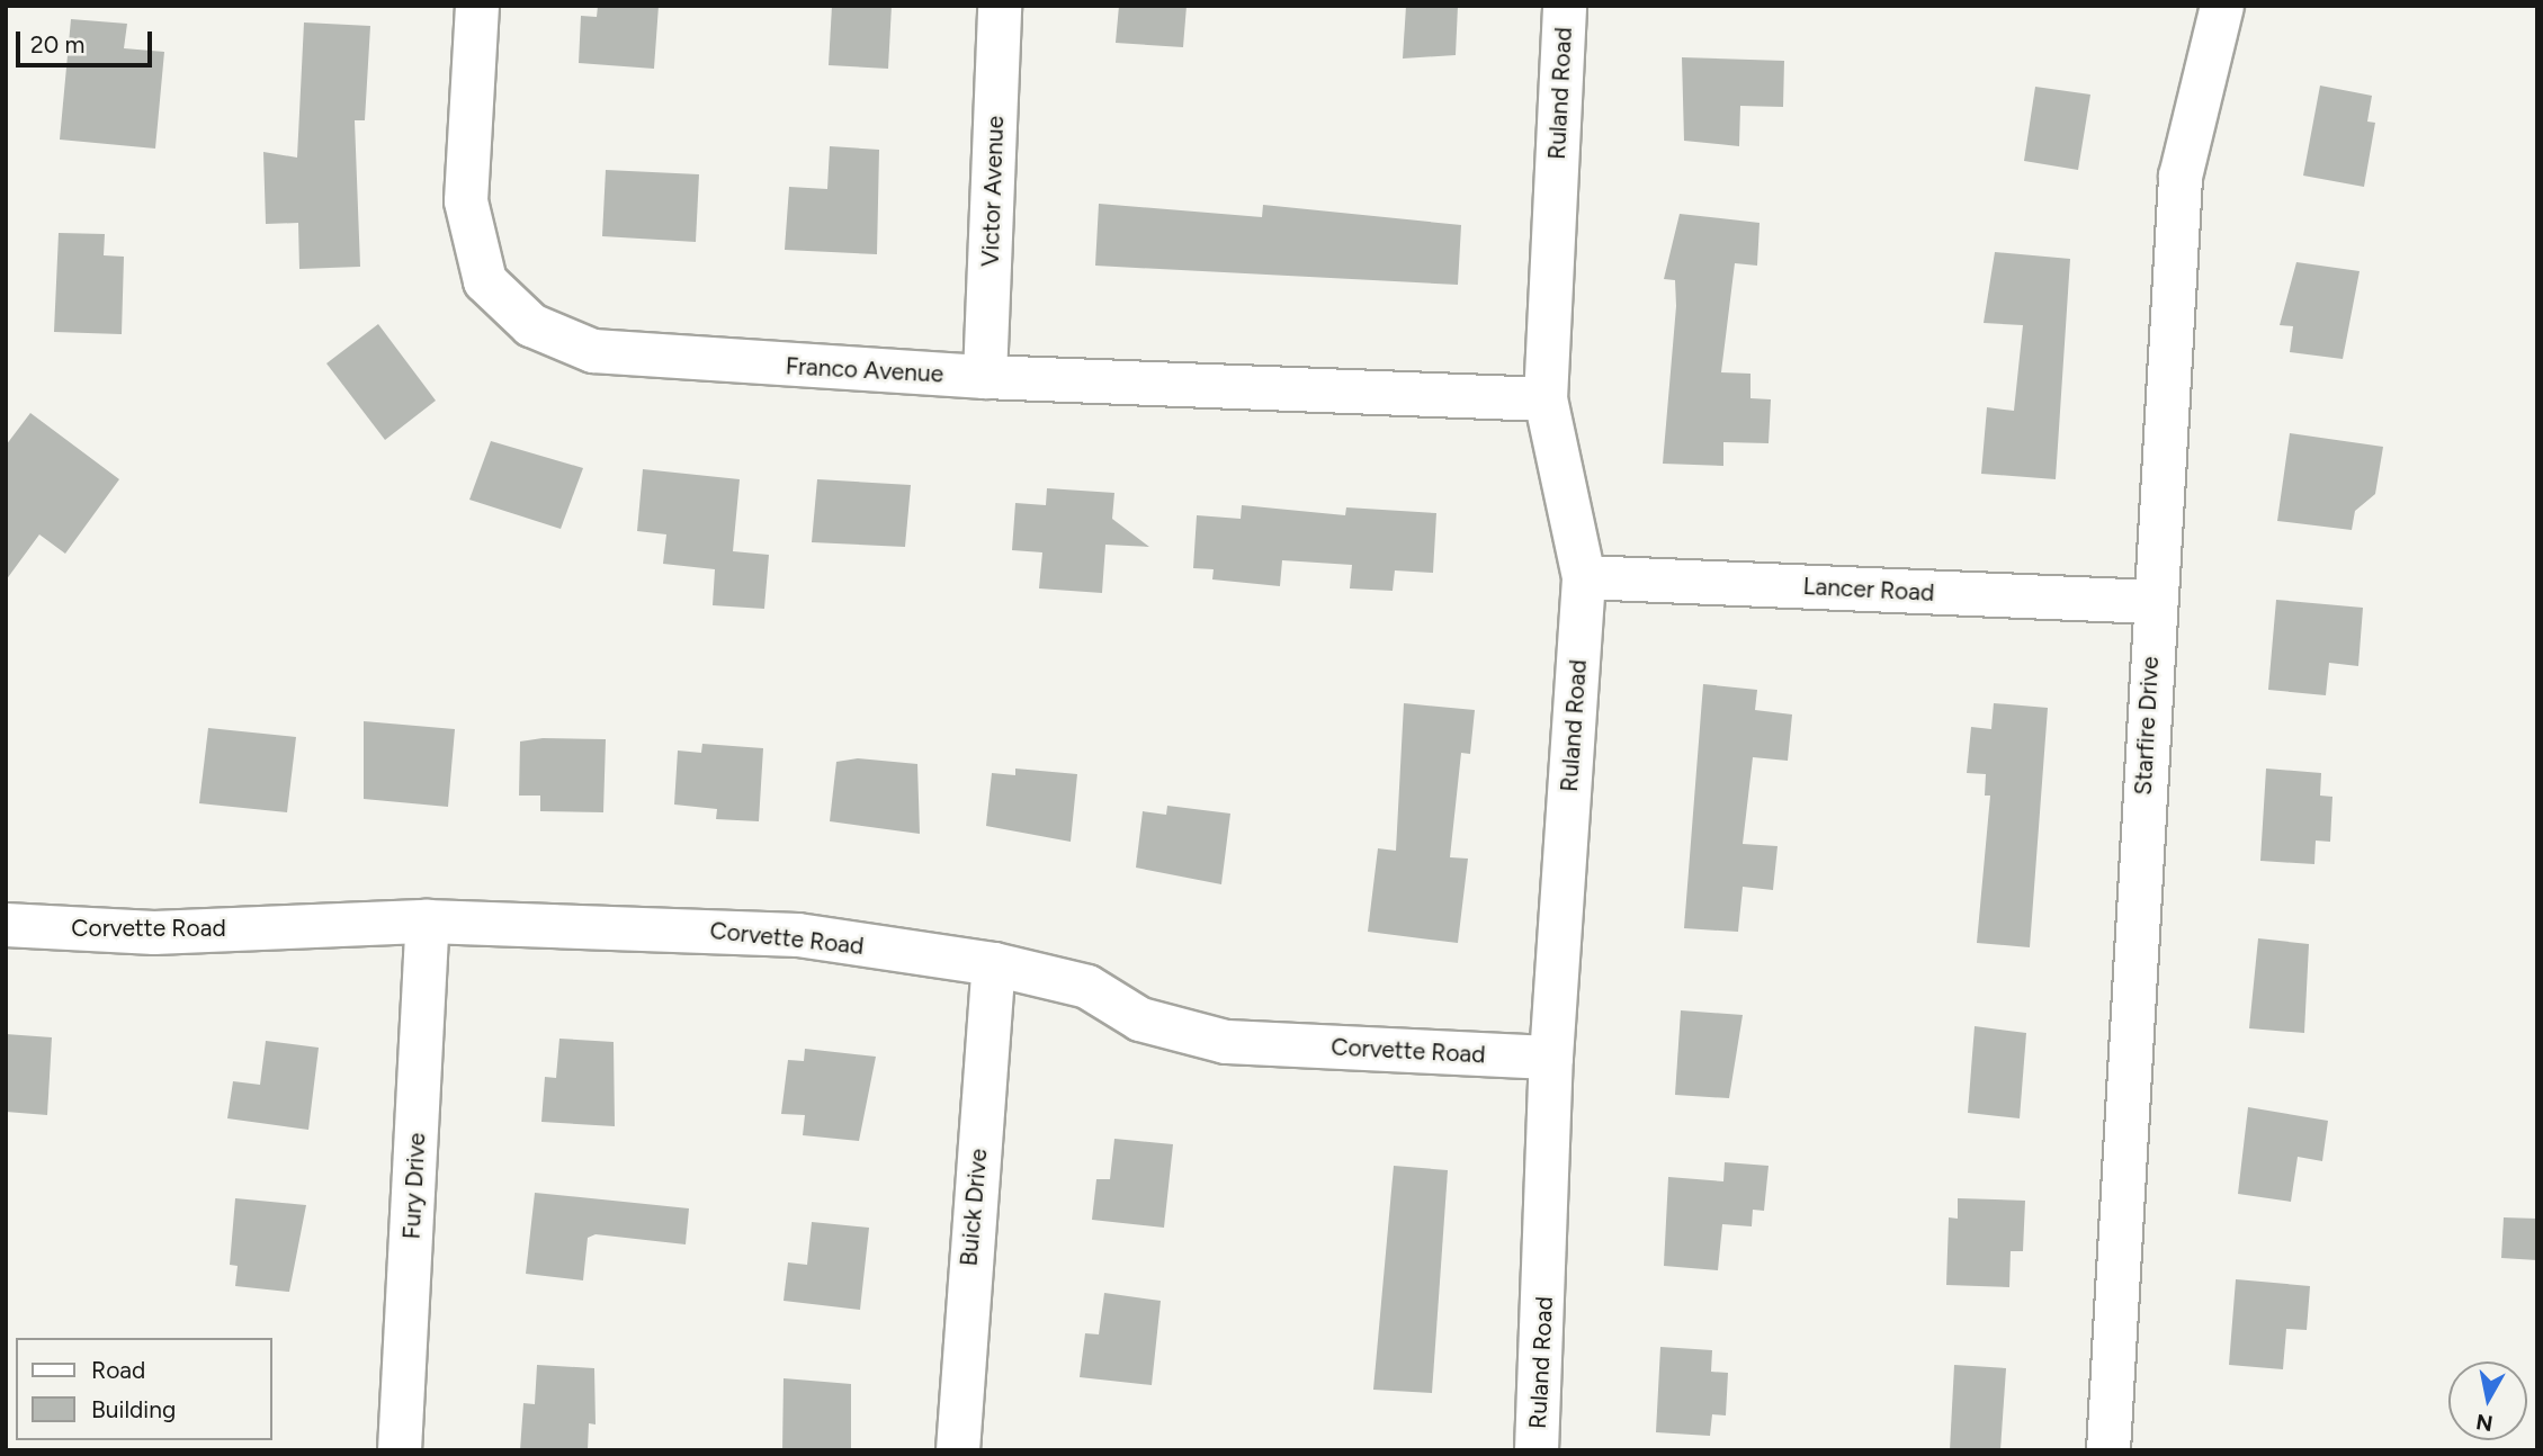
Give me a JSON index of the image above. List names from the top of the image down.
{
  "streets": {
    "street": [
      "Ruland Road",
      "Victor Avenue",
      "Franco Avenue",
      "Lancer Road",
      "Starfire Drive",
      "Corvette Road",
      "Fury Drive",
      "Buick Drive"
    ]
  },
  "crossings": [
    ["Ruland Road", "Franco Avenue"],
    ["Ruland Road", "Lancer Road"],
    ["Ruland Road", "Corvette Road"],
    ["Victor Avenue", "Franco Avenue"],
    ["Lancer Road", "Starfire Drive"],
    ["Corvette Road", "Fury Drive"],
    ["Corvette Road", "Buick Drive"]
  ],
  "legend": ["Road", "Building"],
  "scale_bar": "20 m",
  "north": "bottom"
}
